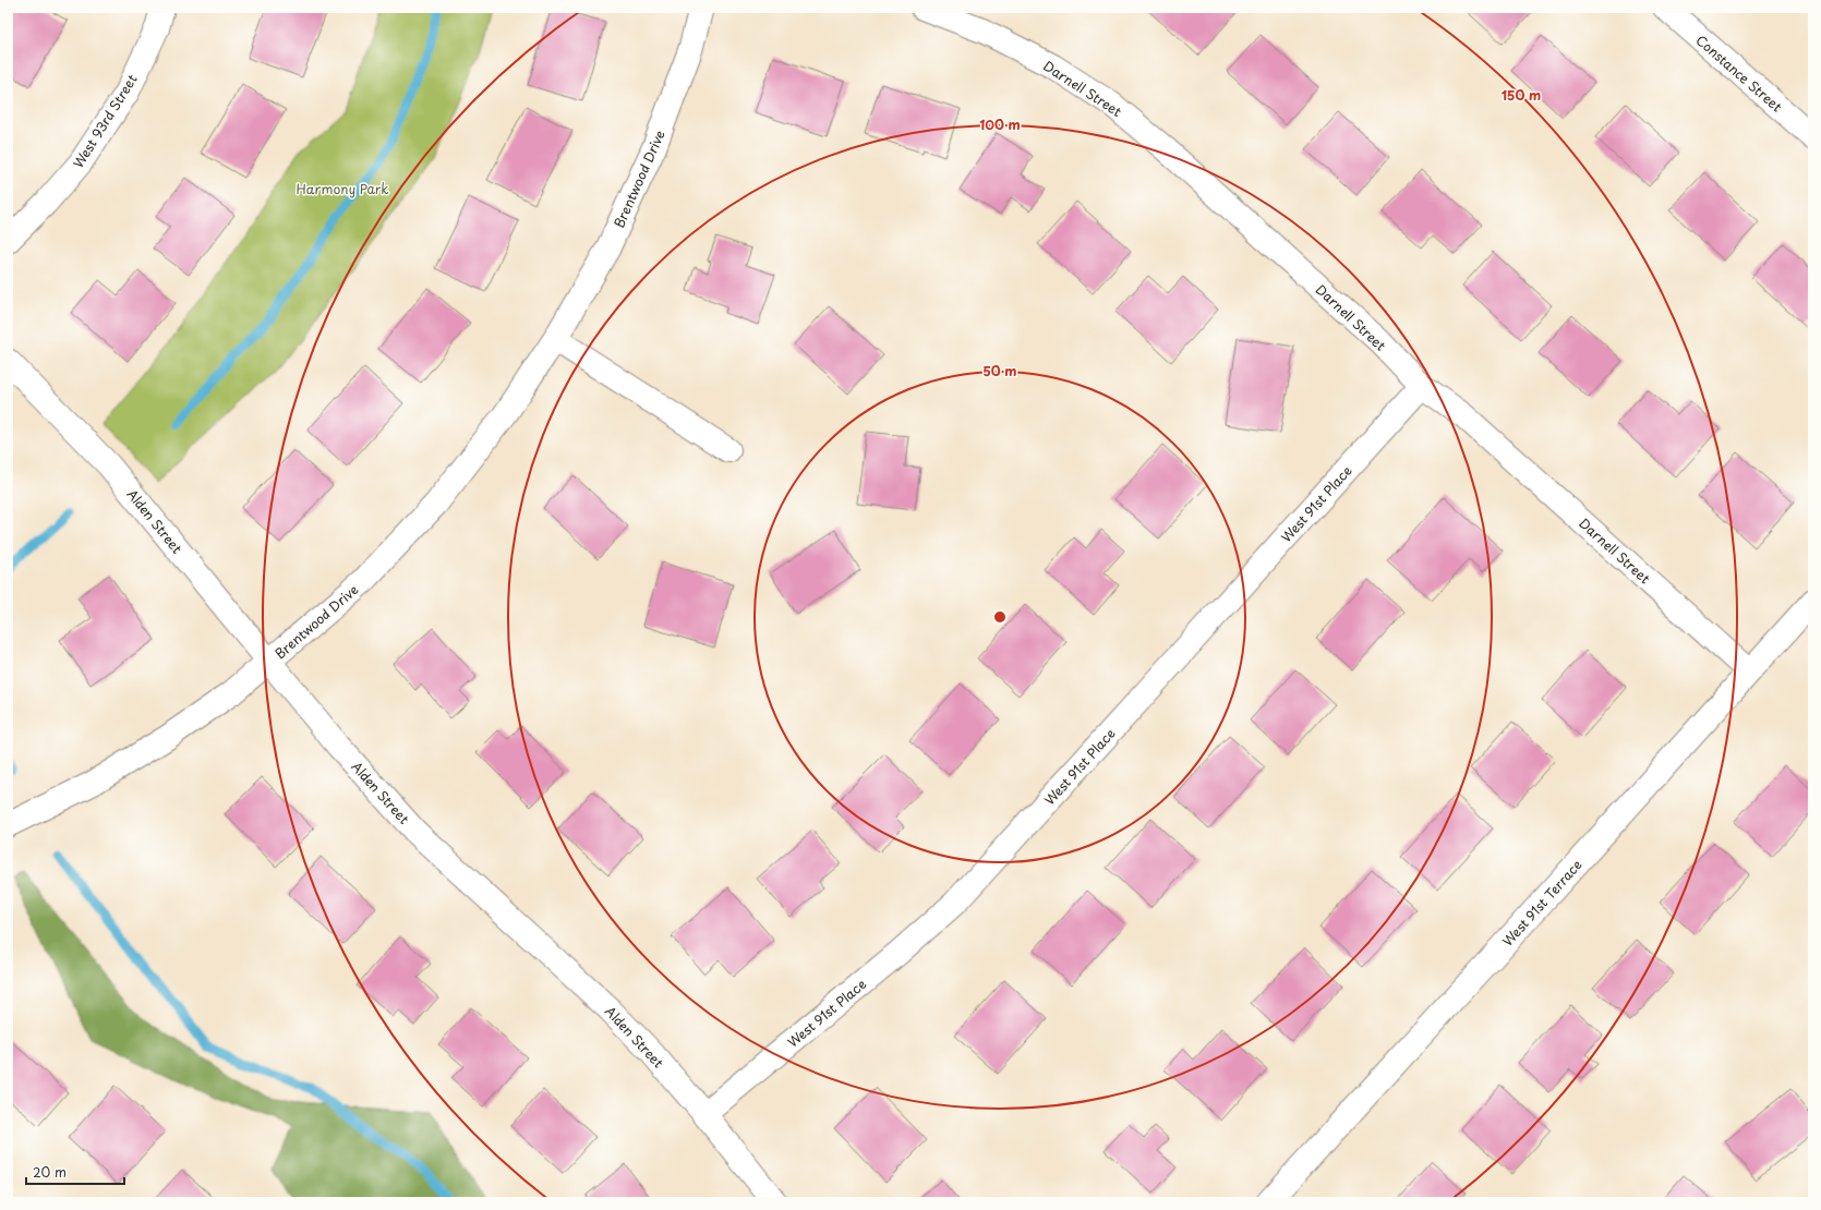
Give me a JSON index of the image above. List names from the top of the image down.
{
  "streets": {
    "street": [
      "Constance Street",
      "Darnell Street",
      "West 93rd Street",
      "Brentwood Drive",
      "West 91st Place",
      "Alden Street",
      "West 91st Terrace"
    ]
  },
  "crossings": [
    ["Darnell Street", "West 91st Place"],
    ["Darnell Street", "West 91st Terrace"],
    ["Brentwood Drive", "Alden Street"],
    ["West 91st Place", "Alden Street"]
  ],
  "parks": ["Harmony Park"],
  "scale_bar": "20 m",
  "rings": ["150 m", "100 m", "50 m"]
}
